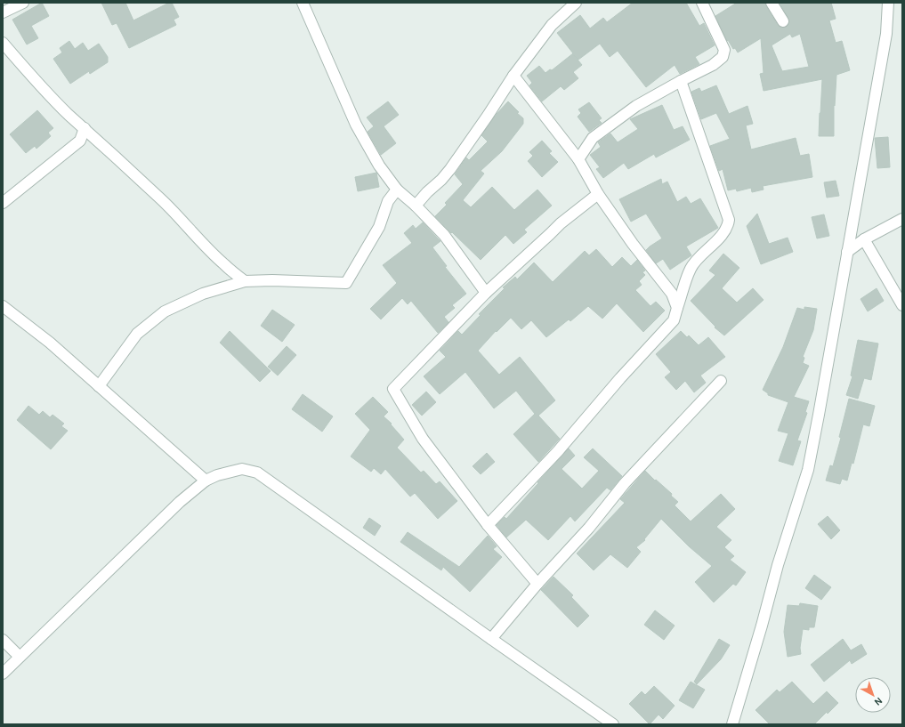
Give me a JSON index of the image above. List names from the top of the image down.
{
  "north": "bottom right"
}
